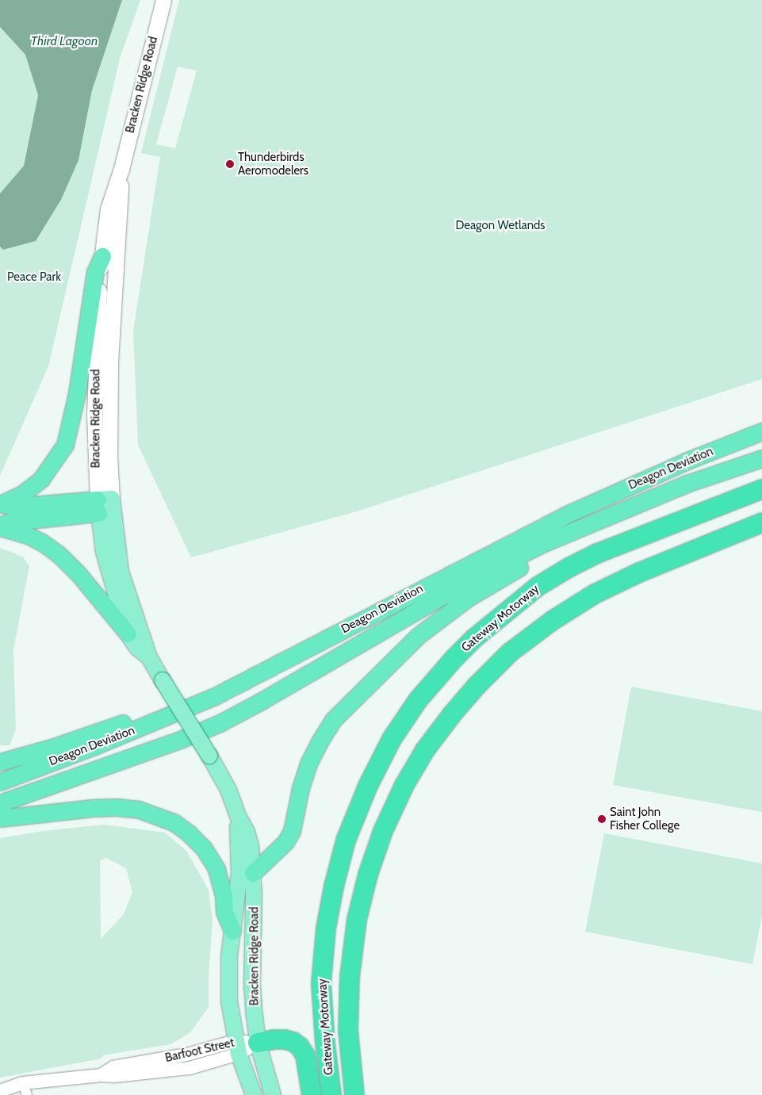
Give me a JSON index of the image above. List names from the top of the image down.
{
  "streets": {
    "highway": ["Deagon Deviation", "Gateway Motorway"],
    "main road": ["Bracken Ridge Road"],
    "street": ["Barfoot Street"]
  },
  "crossings": [
    ["Bracken Ridge Road", "Barfoot Street"]
  ],
  "water": ["Third Lagoon"],
  "parks": ["Deagon Wetlands", "Peace Park"],
  "places": ["Thunderbirds Aeromodelers", "Saint John Fisher College"]
}
